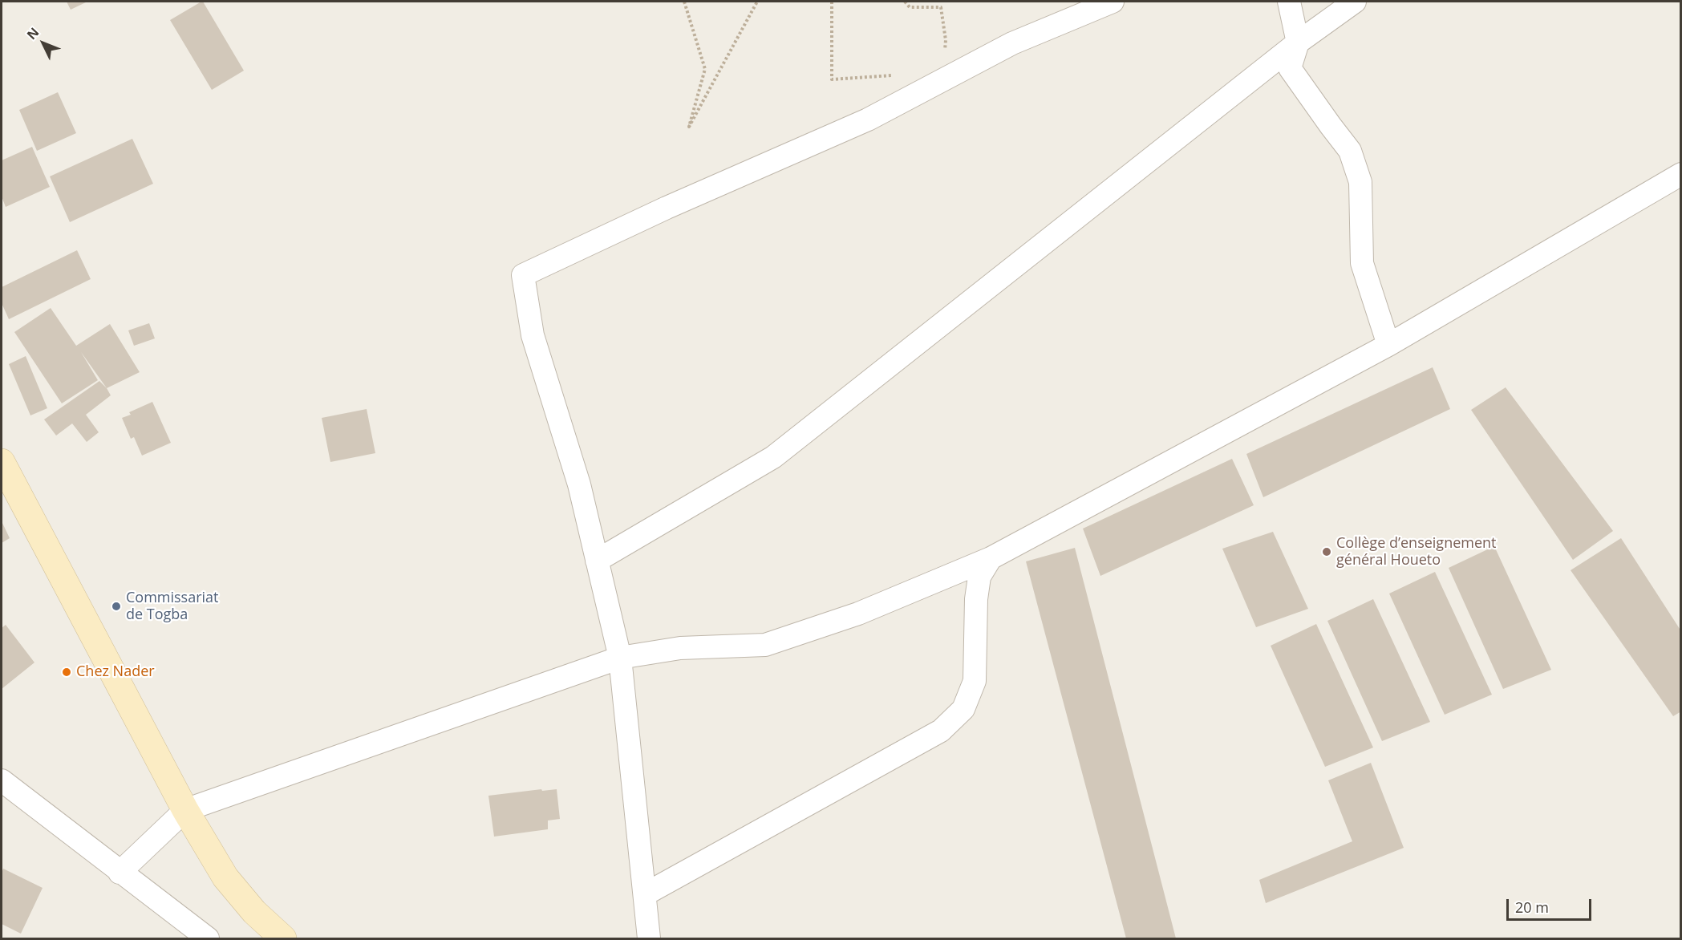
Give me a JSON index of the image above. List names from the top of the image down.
{
  "places": ["Collège d’enseignement général Houeto", "Commissariat de Togba", "Chez Nader"],
  "scale_bar": "20 m",
  "north": "top left"
}
